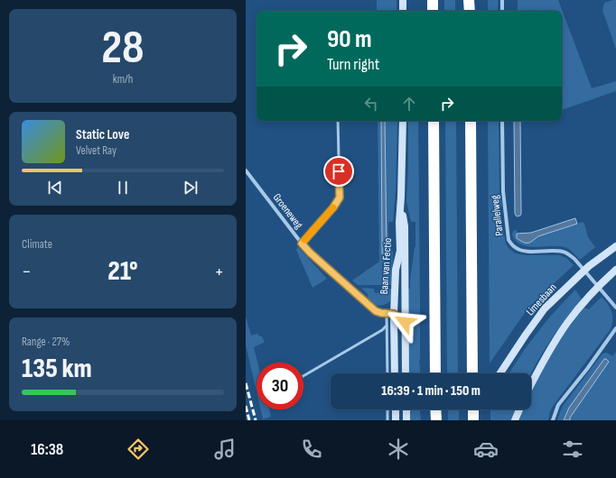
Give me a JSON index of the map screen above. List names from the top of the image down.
{
  "streets": {
    "main road": ["Baan van Fectio", "Limesbaan"],
    "street": ["Groeneweg", "Parallelweg"]
  },
  "crossings": [
    ["Groeneweg", "Baan van Fectio"]
  ],
  "page": {
    "tile": [
      ["28", "km/h"],
      "Climate",
      ["Range · 27%", "135 km"]
    ],
    "turn": ["90 m", "Turn right"],
    "song": ["Static Love", "Velvet Ray"],
    "heat": ["−", "21°", "+"],
    "limit": "30",
    "trip": "16:39 · 1 min · 150 m",
    "tabs": "16:38"
  }
}
